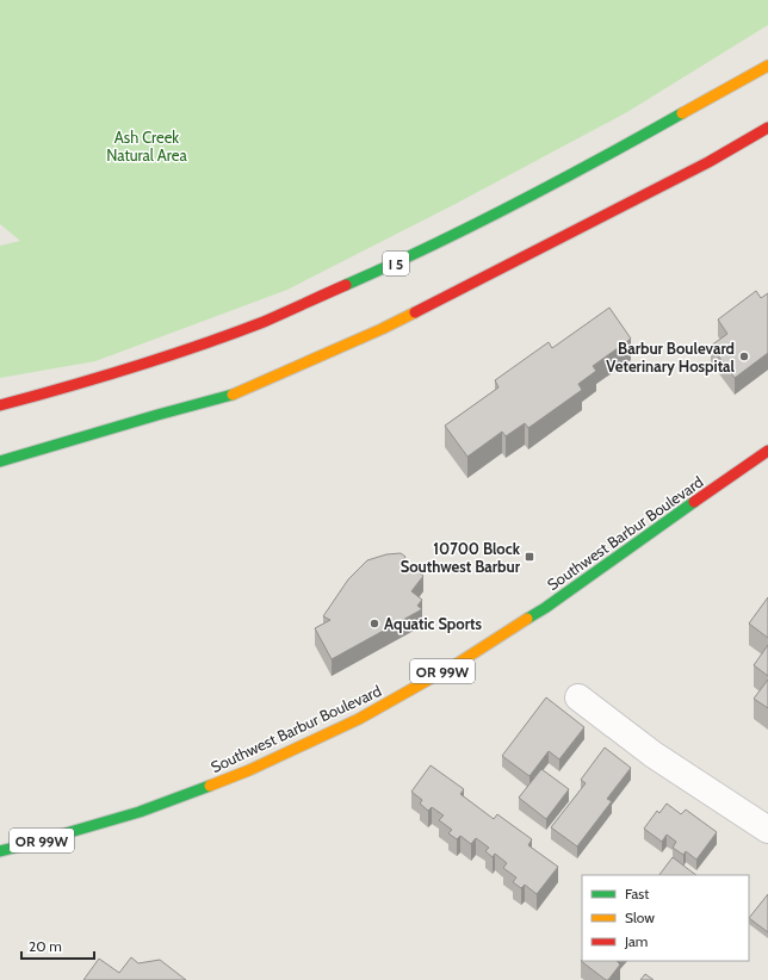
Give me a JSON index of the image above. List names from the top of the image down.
{
  "streets": {
    "main road": ["I 5", "Southwest Barbur Boulevard", "OR 99W"]
  },
  "parks": ["Ash Creek Natural Area"],
  "places": {
    "other": ["Barbur Boulevard Veterinary Hospital", "Aquatic Sports"],
    "transit": ["10700 Block Southwest Barbur"]
  },
  "legend": ["Fast", "Slow", "Jam"],
  "scale_bar": "20 m"
}
